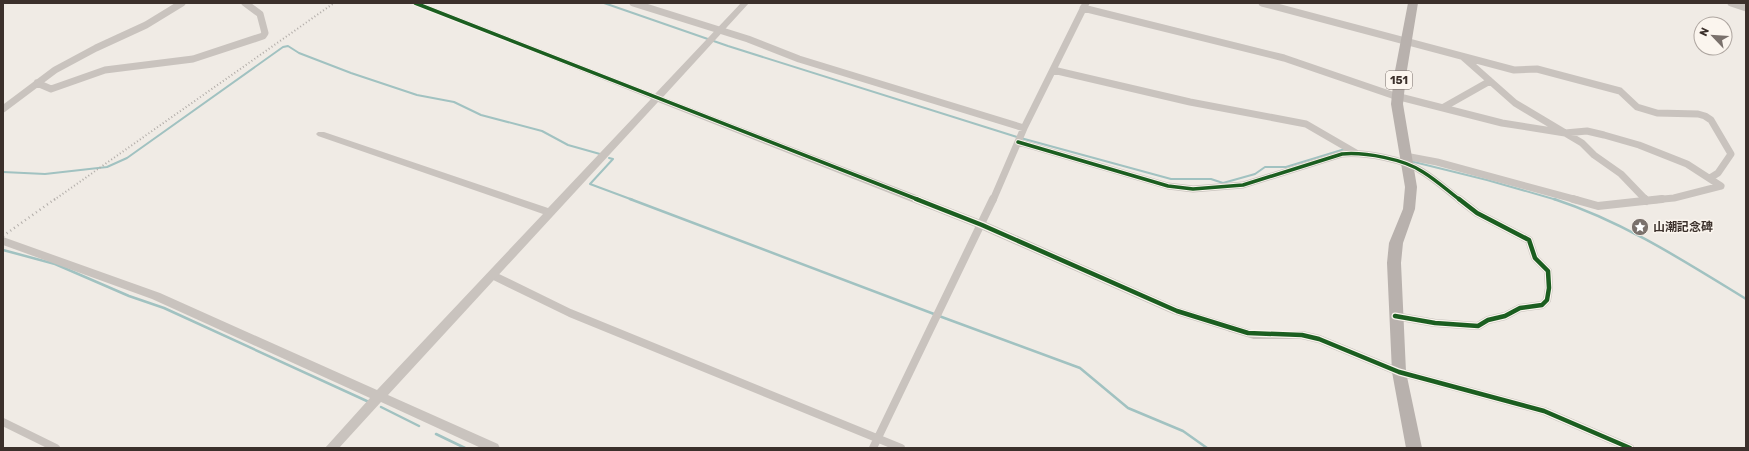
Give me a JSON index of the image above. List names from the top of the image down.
{
  "streets": {
    "main road": ["151"]
  },
  "places": {
    "place": ["山潮記念碑"]
  },
  "north": "top left"
}
